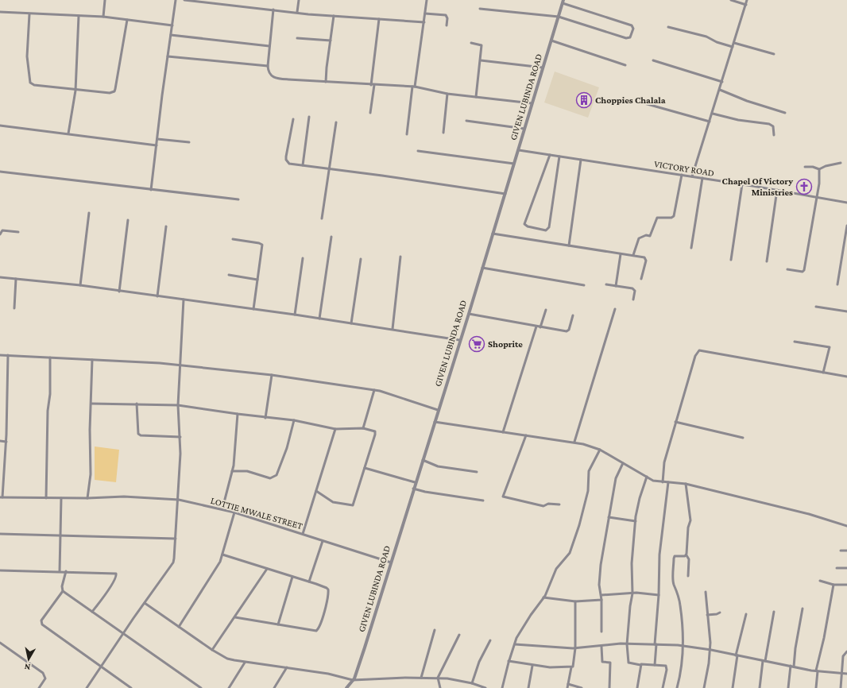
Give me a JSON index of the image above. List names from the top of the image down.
{
  "streets": {
    "street": ["GIVEN LUBINDA ROAD", "VICTORY ROAD", "LOTTIE MWALE STREET"]
  },
  "crossings": [
    ["GIVEN LUBINDA ROAD", "VICTORY ROAD"],
    ["GIVEN LUBINDA ROAD", "LOTTIE MWALE STREET"]
  ],
  "places": {
    "building": ["Choppies Chalala"],
    "church": ["Chapel Of Victory Ministries"],
    "supermarket": ["Shoprite"]
  },
  "north": "bottom"
}
